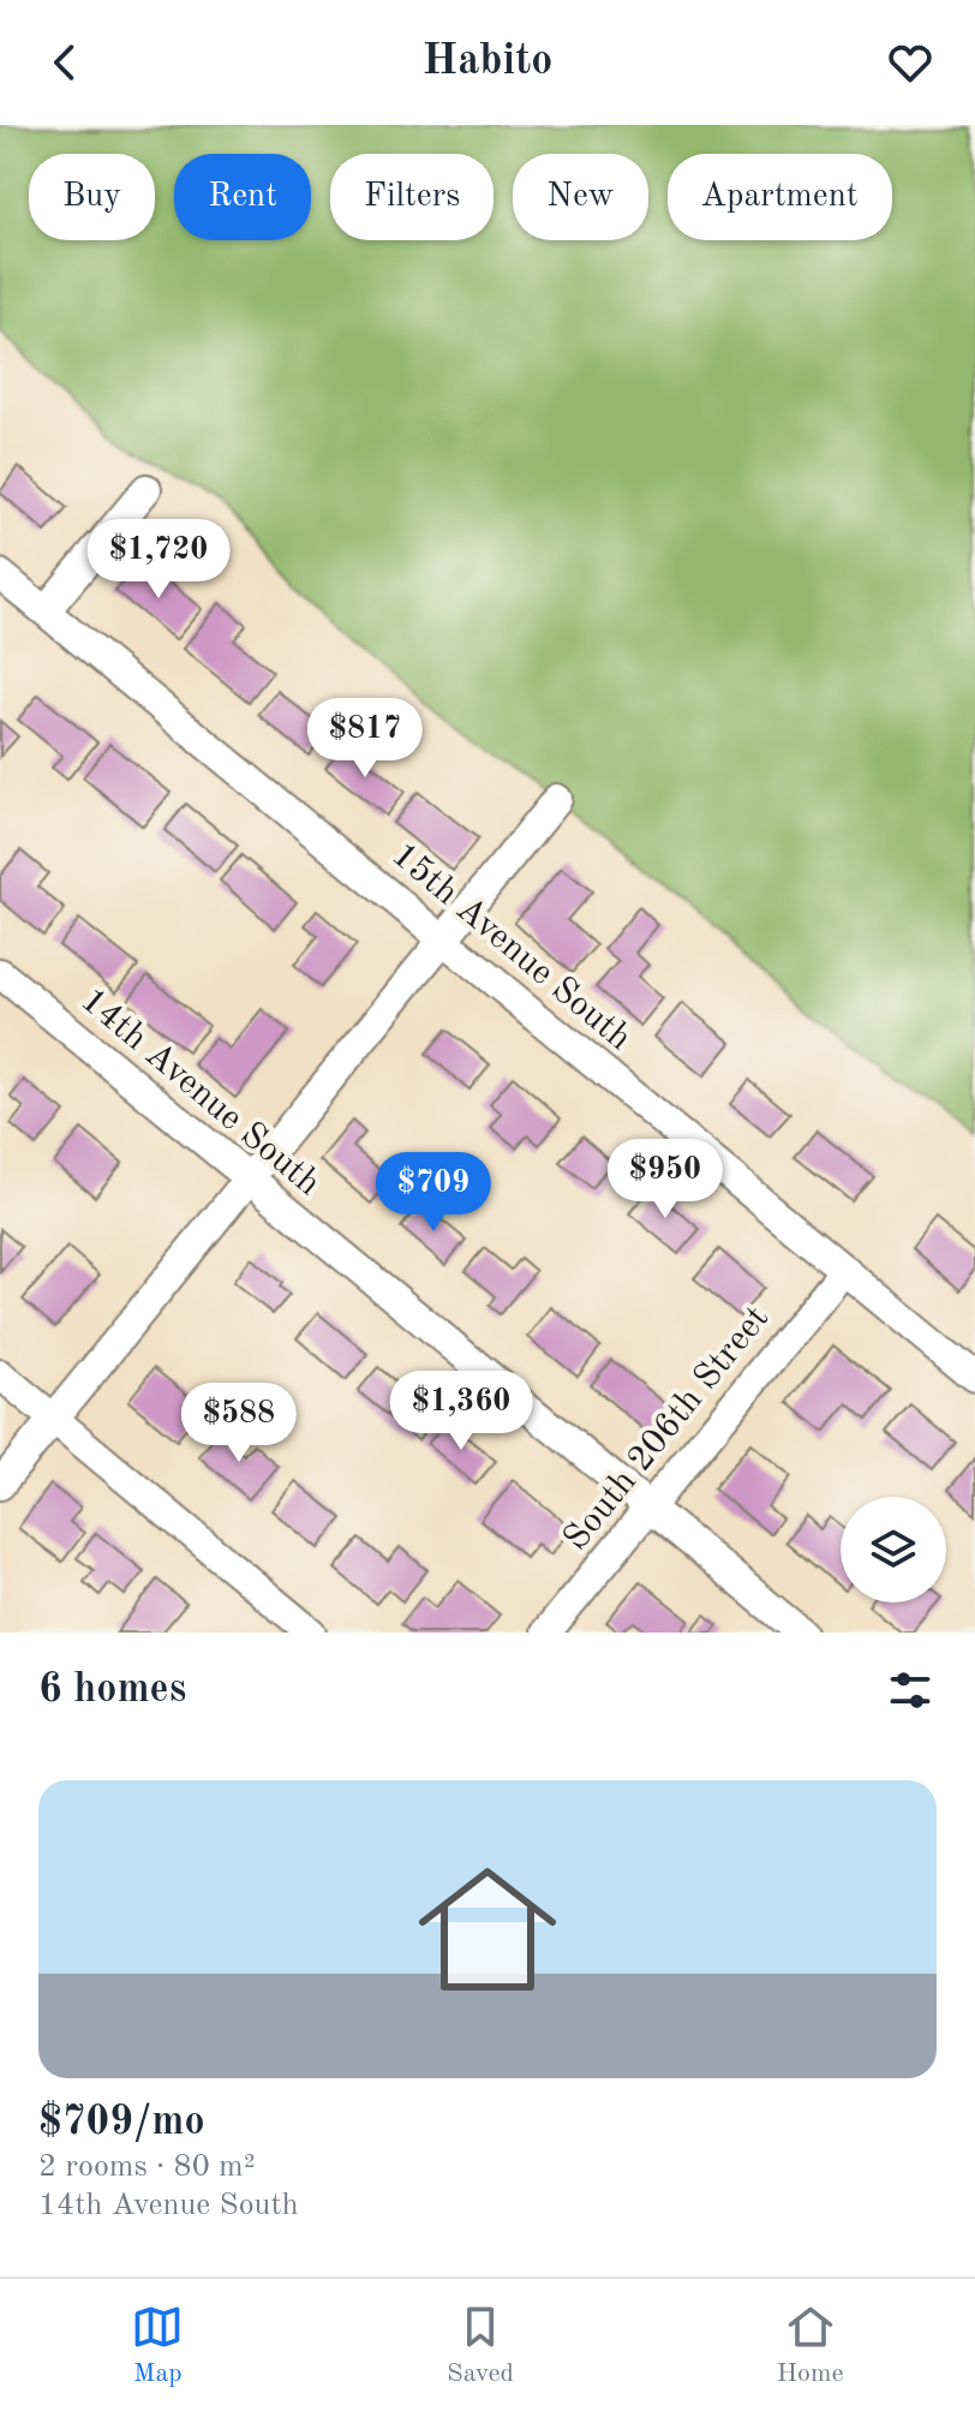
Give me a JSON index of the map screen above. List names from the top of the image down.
{
  "streets": {
    "street": ["15th Avenue South", "14th Avenue South", "South 206th Street"]
  },
  "crossings": [
    ["15th Avenue South", "South 206th Street"],
    ["14th Avenue South", "South 206th Street"]
  ],
  "page": {
    "header": "Habito",
    "chip": [
      "Buy",
      "Rent",
      "Filters",
      "New",
      "Apartment"
    ],
    "price": [
      "$1,720",
      "$817",
      "$950",
      "$709",
      "$1,360",
      "$588"
    ],
    "heading": "6 homes",
    "list": [
      {
        "name": "$709/mo",
        "note": "2 rooms · 80 m² · 14th Avenue South"
      }
    ],
    "tabs": ["Map", "Saved", "Home"]
  }
}
